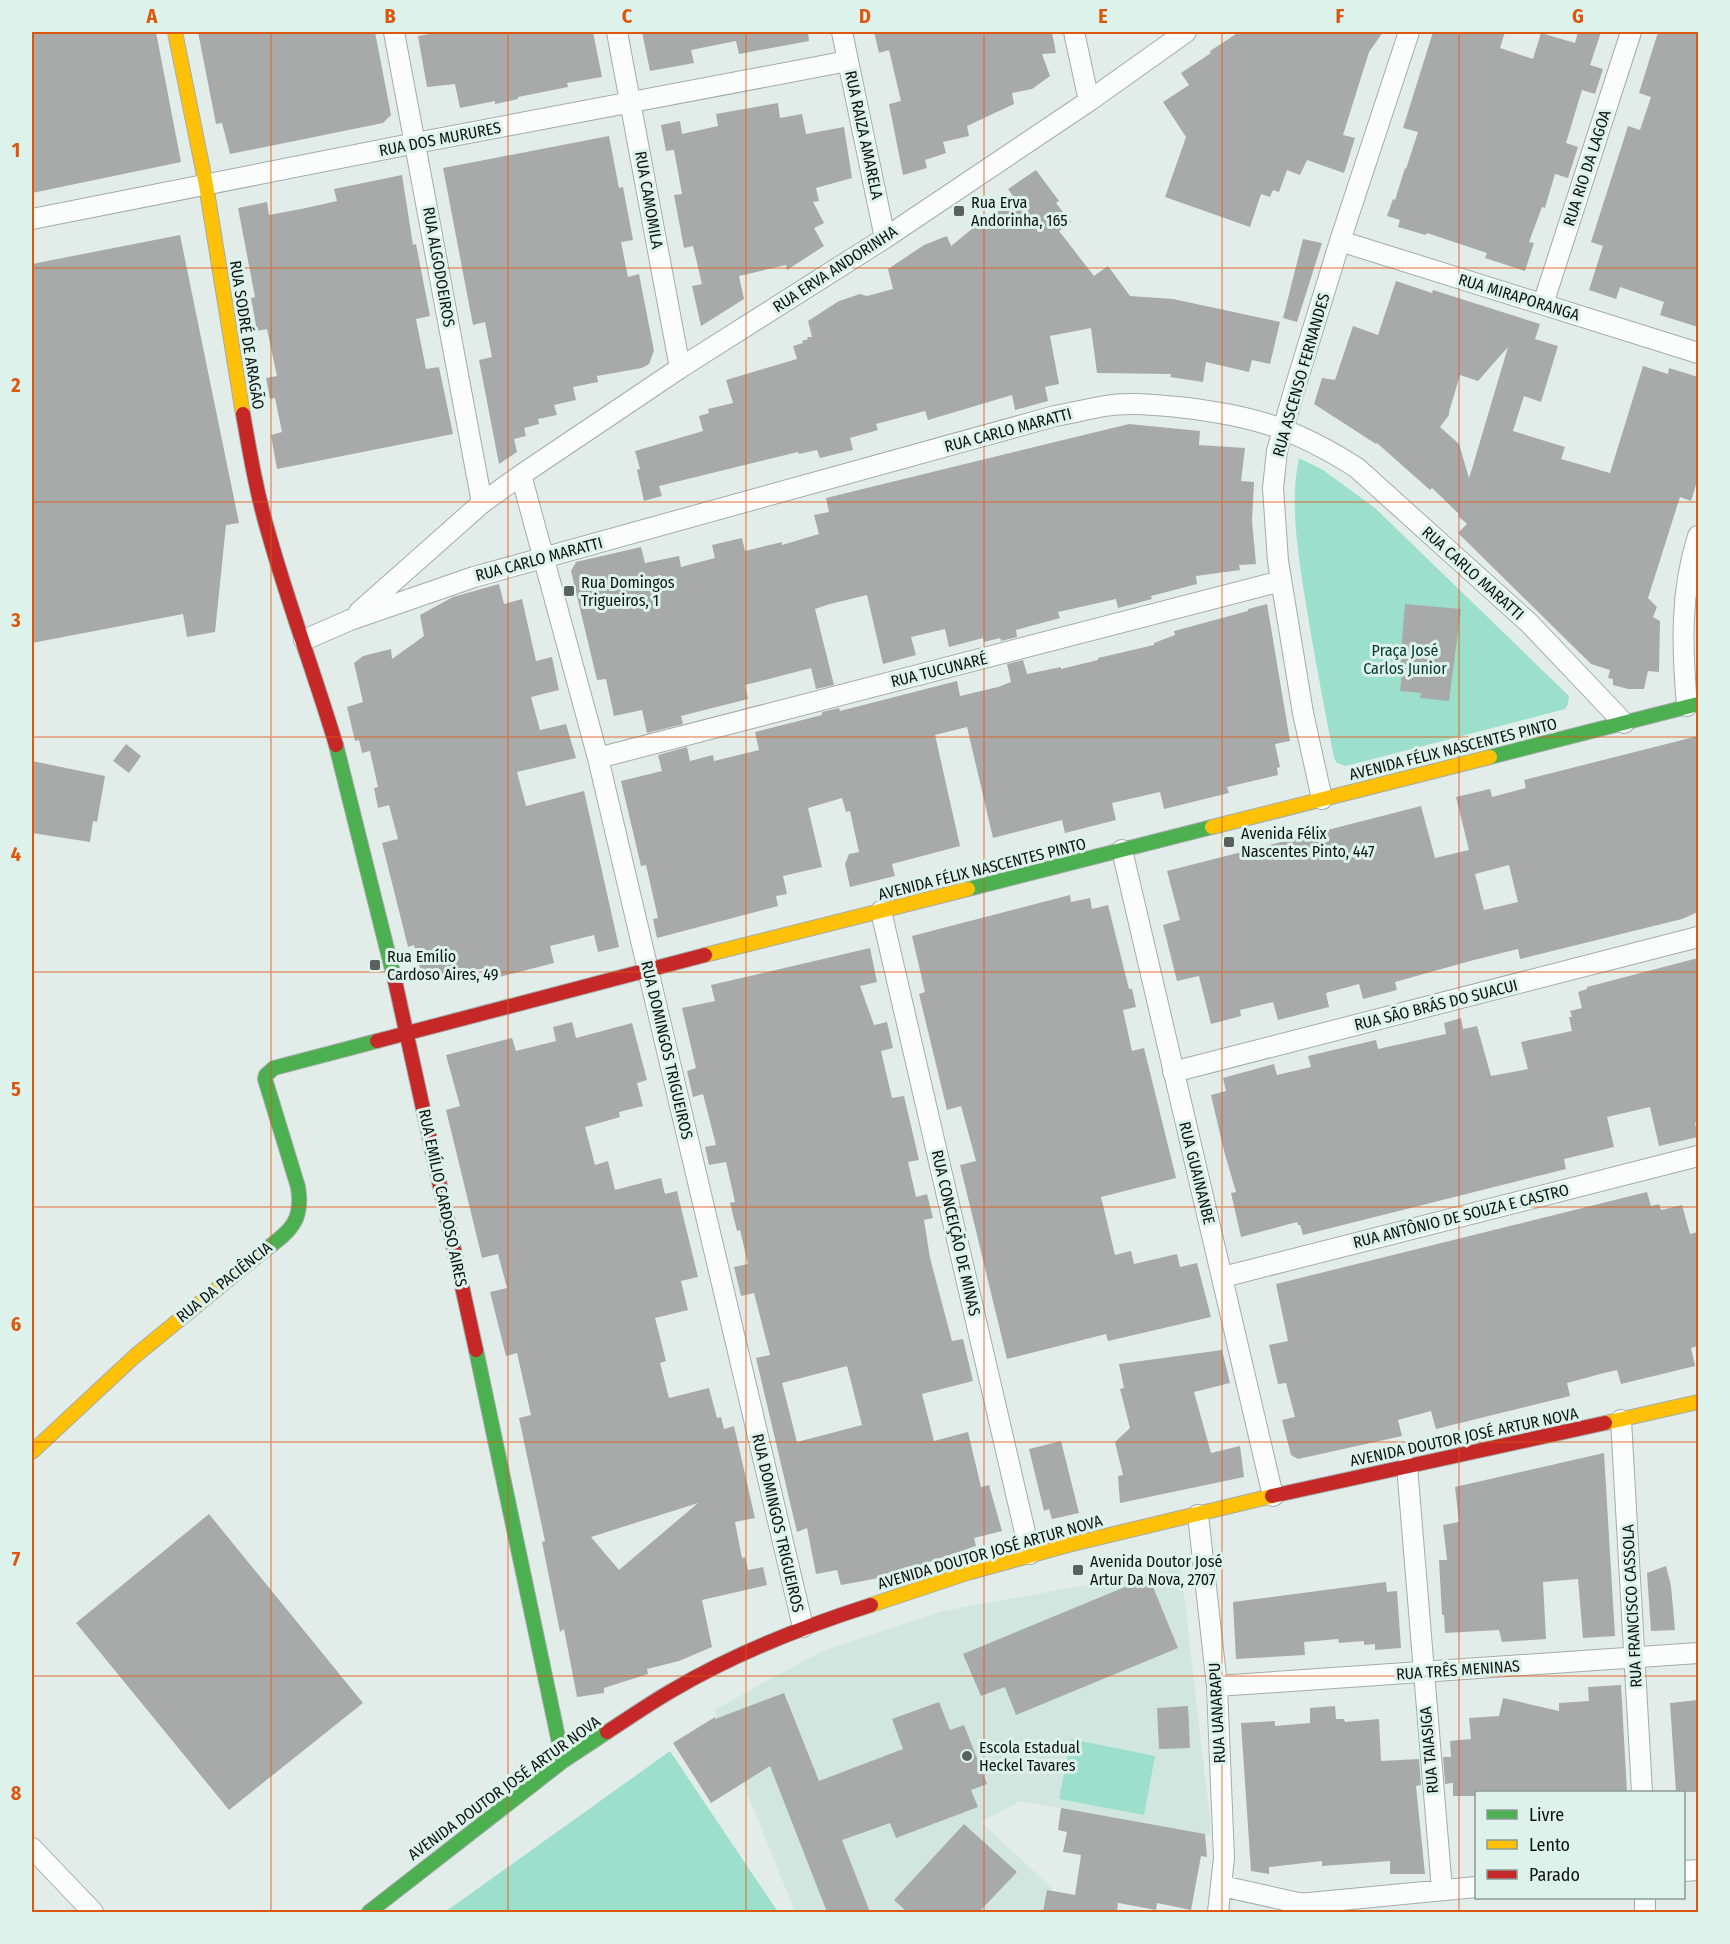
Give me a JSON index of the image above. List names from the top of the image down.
{
  "streets": {
    "street": [
      "RUA RAIZA AMARELA",
      "RUA DOS MURURES",
      "RUA RIO DA LAGOA",
      "RUA CAMOMILA",
      "RUA ALGODOEIROS",
      "RUA ERVA ANDORINHA",
      "RUA MIRAPORANGA",
      "RUA SODRÉ DE ARAGÃO",
      "RUA ASCENSO FERNANDES",
      "RUA CARLO MARATTI",
      "RUA TUCUNARÉ",
      "AVENIDA FÉLIX NASCENTES PINTO",
      "RUA SÃO BRÁS DO SUACUI",
      "RUA DOMINGOS TRIGUEIROS",
      "RUA GUAINANBE",
      "RUA EMÍLIO CARDOSO AIRES",
      "RUA ANTÔNIO DE SOUZA E CASTRO",
      "RUA CONCEIÇÃO DE MINAS",
      "RUA DA PACIÊNCIA",
      "AVENIDA DOUTOR JOSÉ ARTUR NOVA",
      "RUA FRANCISCO CASSOLA",
      "RUA TRÊS MENINAS",
      "RUA UANARAPU",
      "RUA TAIASIGA"
    ]
  },
  "crossings": [
    ["RUA RAIZA AMARELA", "RUA DOS MURURES"],
    ["RUA RAIZA AMARELA", "RUA ERVA ANDORINHA"],
    ["RUA DOS MURURES", "RUA CAMOMILA"],
    ["RUA DOS MURURES", "RUA ALGODOEIROS"],
    ["RUA DOS MURURES", "RUA SODRÉ DE ARAGÃO"],
    ["RUA RIO DA LAGOA", "RUA MIRAPORANGA"],
    ["RUA CAMOMILA", "RUA ERVA ANDORINHA"],
    ["RUA ALGODOEIROS", "RUA ERVA ANDORINHA"],
    ["RUA ERVA ANDORINHA", "RUA DOMINGOS TRIGUEIROS"],
    ["RUA MIRAPORANGA", "RUA ASCENSO FERNANDES"],
    ["RUA SODRÉ DE ARAGÃO", "RUA CARLO MARATTI"],
    ["RUA SODRÉ DE ARAGÃO", "RUA EMÍLIO CARDOSO AIRES"],
    ["RUA ASCENSO FERNANDES", "RUA CARLO MARATTI"],
    ["RUA ASCENSO FERNANDES", "RUA TUCUNARÉ"],
    ["RUA ASCENSO FERNANDES", "AVENIDA FÉLIX NASCENTES PINTO"],
    ["RUA CARLO MARATTI", "AVENIDA FÉLIX NASCENTES PINTO"],
    ["RUA CARLO MARATTI", "RUA DOMINGOS TRIGUEIROS"],
    ["RUA CARLO MARATTI", "RUA EMÍLIO CARDOSO AIRES"],
    ["RUA TUCUNARÉ", "RUA DOMINGOS TRIGUEIROS"],
    ["AVENIDA FÉLIX NASCENTES PINTO", "RUA DOMINGOS TRIGUEIROS"],
    ["AVENIDA FÉLIX NASCENTES PINTO", "RUA GUAINANBE"],
    ["AVENIDA FÉLIX NASCENTES PINTO", "RUA EMÍLIO CARDOSO AIRES"],
    ["AVENIDA FÉLIX NASCENTES PINTO", "RUA CONCEIÇÃO DE MINAS"],
    ["AVENIDA FÉLIX NASCENTES PINTO", "RUA DA PACIÊNCIA"],
    ["RUA SÃO BRÁS DO SUACUI", "RUA GUAINANBE"],
    ["RUA DOMINGOS TRIGUEIROS", "AVENIDA DOUTOR JOSÉ ARTUR NOVA"],
    ["RUA GUAINANBE", "RUA ANTÔNIO DE SOUZA E CASTRO"],
    ["RUA GUAINANBE", "AVENIDA DOUTOR JOSÉ ARTUR NOVA"],
    ["RUA EMÍLIO CARDOSO AIRES", "AVENIDA DOUTOR JOSÉ ARTUR NOVA"],
    ["RUA CONCEIÇÃO DE MINAS", "AVENIDA DOUTOR JOSÉ ARTUR NOVA"],
    ["AVENIDA DOUTOR JOSÉ ARTUR NOVA", "RUA FRANCISCO CASSOLA"],
    ["AVENIDA DOUTOR JOSÉ ARTUR NOVA", "RUA UANARAPU"],
    ["AVENIDA DOUTOR JOSÉ ARTUR NOVA", "RUA TAIASIGA"],
    ["RUA FRANCISCO CASSOLA", "RUA TRÊS MENINAS"],
    ["RUA TRÊS MENINAS", "RUA UANARAPU"],
    ["RUA TRÊS MENINAS", "RUA TAIASIGA"]
  ],
  "parks": ["Praça José Carlos Junior"],
  "places": {
    "transit": [
      "Rua Erva Andorinha, 165",
      "Rua Domingos Trigueiros, 1",
      "Avenida Félix Nascentes Pinto, 447",
      "Rua Emílio Cardoso Aires, 49",
      "Avenida Doutor José Artur Da Nova, 2707"
    ],
    "other": ["Escola Estadual Heckel Tavares"]
  },
  "legend": ["Livre", "Lento", "Parado"],
  "grid": {
    "columns": [
      "A",
      "B",
      "C",
      "D",
      "E",
      "F",
      "G"
    ],
    "rows": [
      "1",
      "2",
      "3",
      "4",
      "5",
      "6",
      "7",
      "8"
    ]
  }
}
